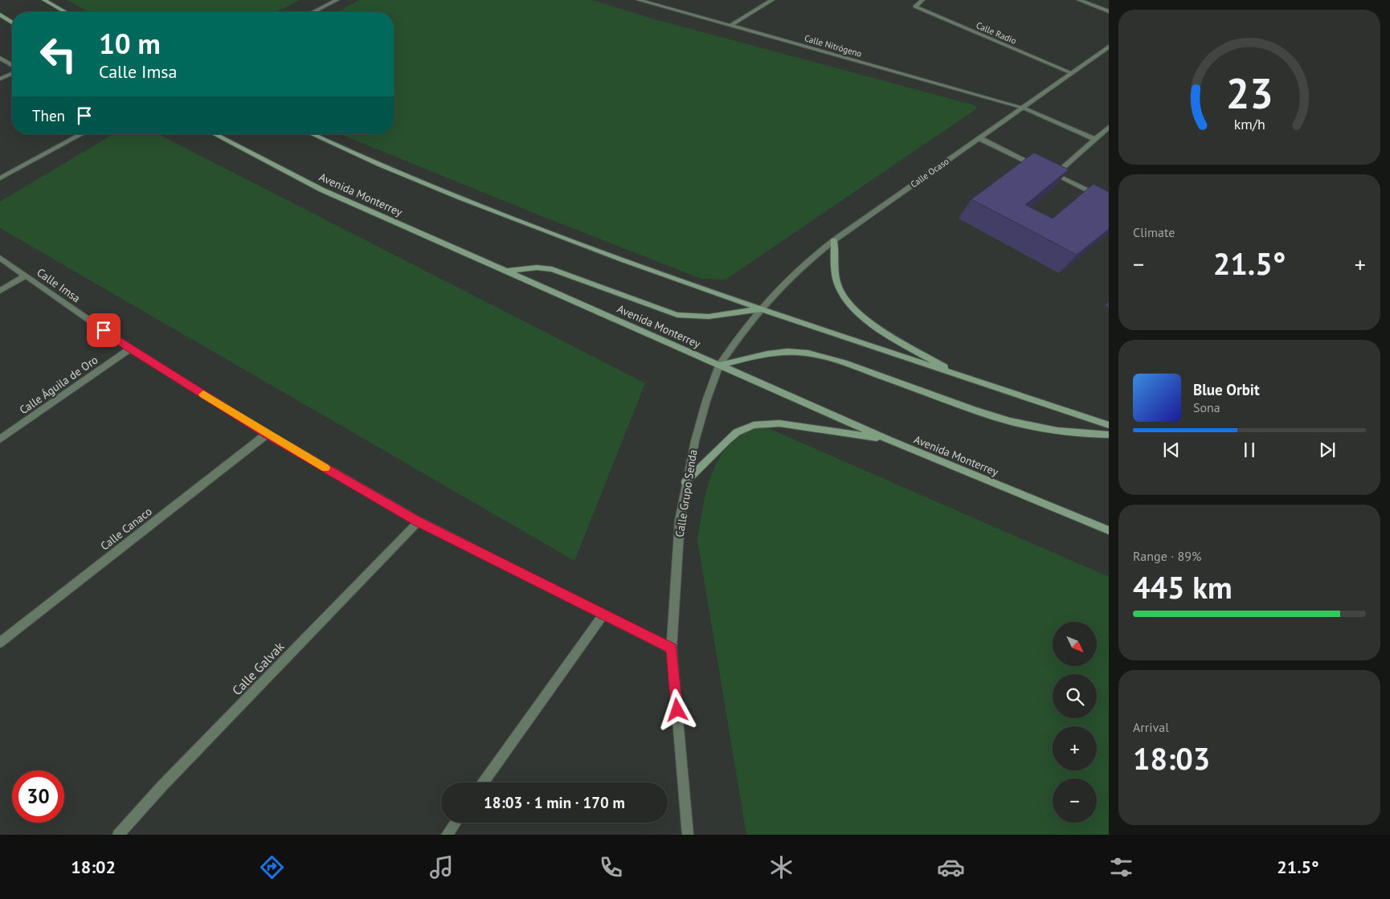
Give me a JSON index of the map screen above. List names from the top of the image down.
{
  "streets": {
    "main road": ["Avenida Monterrey"],
    "street": [
      "Calle Radio",
      "Calle Nitrógeno",
      "Calle Ocaso",
      "Calle Imsa",
      "Calle Águila de Oro",
      "Calle Grupo Senda",
      "Calle Canaco",
      "Calle Galvak"
    ]
  },
  "crossings": [
    ["Calle Radio", "Calle Ocaso"],
    ["Calle Nitrógeno", "Calle Ocaso"],
    ["Calle Ocaso", "Calle Grupo Senda"],
    ["Avenida Monterrey", "Calle Grupo Senda"],
    ["Calle Imsa", "Calle Águila de Oro"],
    ["Calle Imsa", "Calle Grupo Senda"],
    ["Calle Imsa", "Calle Canaco"],
    ["Calle Imsa", "Calle Galvak"]
  ],
  "north": "bottom right",
  "page": {
    "turn": ["10 m", "Calle Imsa"],
    "then": "Then",
    "tile": [
      "Climate",
      ["Range · 89%", "445 km"],
      ["Arrival", "18:03"]
    ],
    "heat": ["−", "21.5°", "+"],
    "song": ["Blue Orbit", "Sona"],
    "map_buttons": ["+", "−"],
    "limit": "30",
    "trip": "18:03 · 1 min · 170 m",
    "tabs": ["18:02", "21.5°"],
    "gauge": ["23", "km/h"]
  }
}
